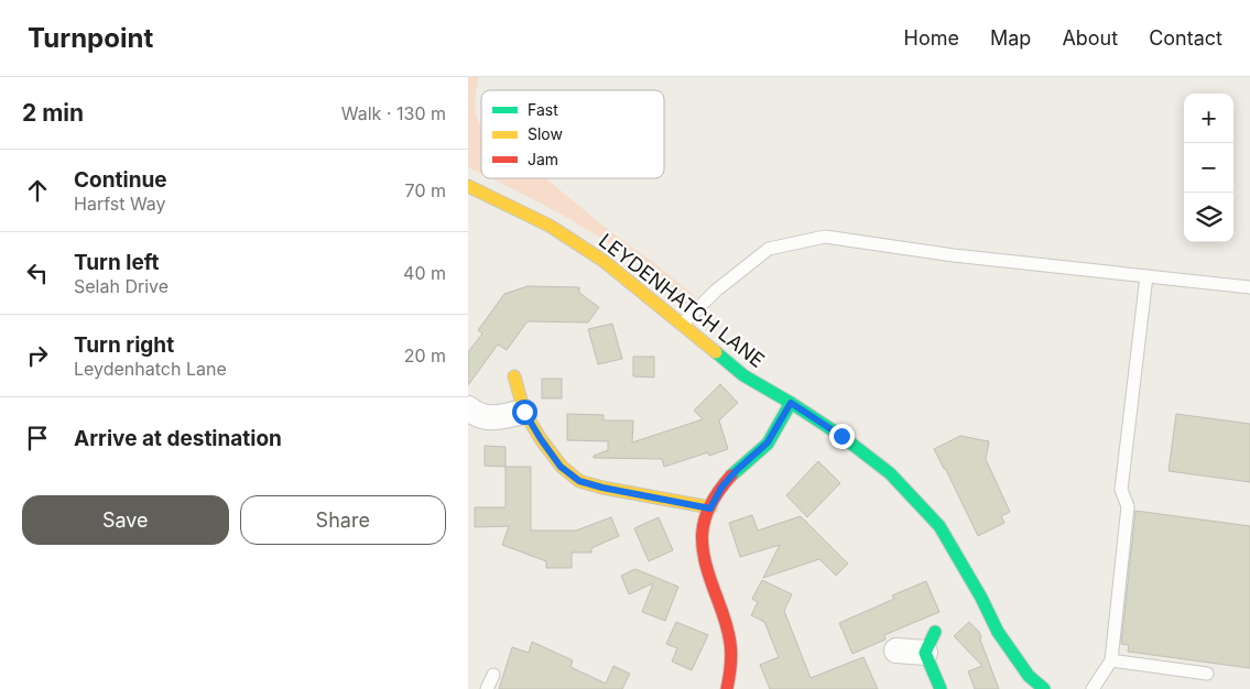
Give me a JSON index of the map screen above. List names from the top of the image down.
{
  "streets": {
    "street": ["LEYDENHATCH LANE"]
  },
  "legend": ["Fast", "Slow", "Jam"],
  "page": {
    "header": "Turnpoint",
    "nav": [
      "Home",
      "Map",
      "About",
      "Contact"
    ],
    "heading": ["2 min", "Walk · 130 m"],
    "map_buttons": ["+", "−"],
    "list": [
      ["Continue", "Harfst Way", "70 m"],
      ["Turn left", "Selah Drive", "40 m"],
      ["Turn right", "Leydenhatch Lane", "20 m"],
      "Arrive at destination"
    ],
    "buttons": ["Save", "Share"]
  }
}
